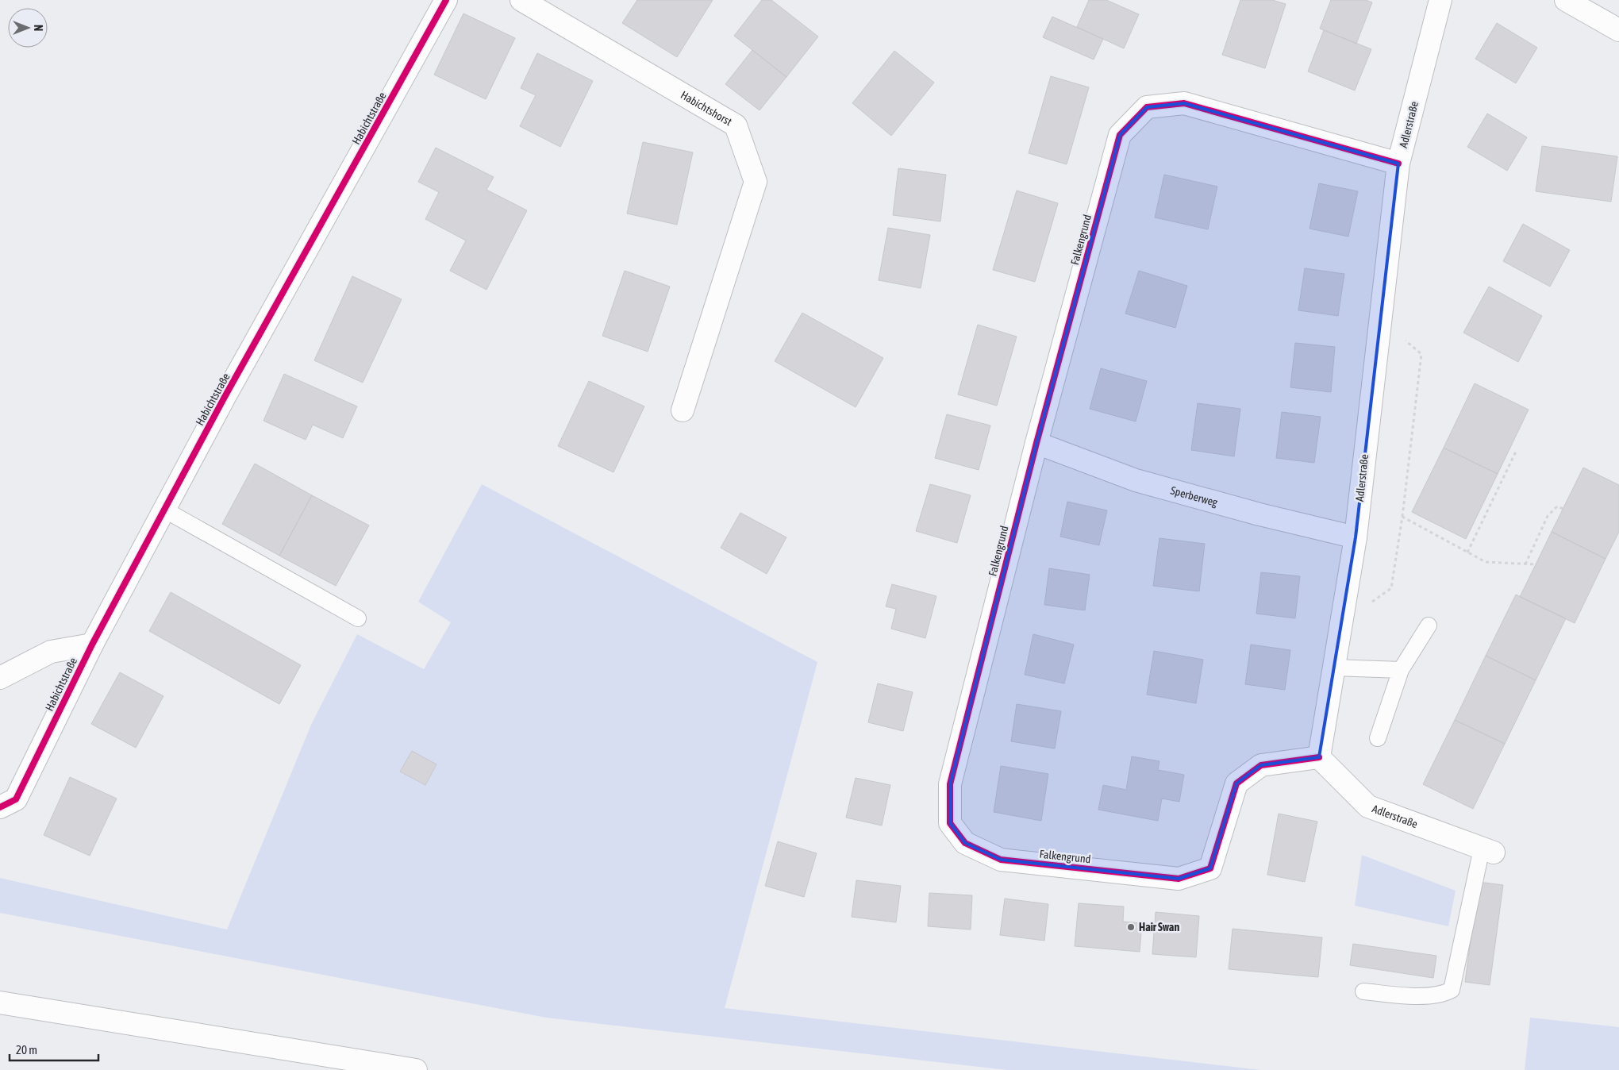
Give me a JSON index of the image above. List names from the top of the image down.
{
  "streets": {
    "main road": [
      "Habichtshorst",
      "Habichtstraße",
      "Adlerstraße",
      "Falkengrund",
      "Sperberweg"
    ]
  },
  "crossings": [
    ["Adlerstraße", "Falkengrund"],
    ["Adlerstraße", "Sperberweg"],
    ["Falkengrund", "Sperberweg"]
  ],
  "places": ["Hair Swan"],
  "scale_bar": "20 m",
  "north": "right"
}
